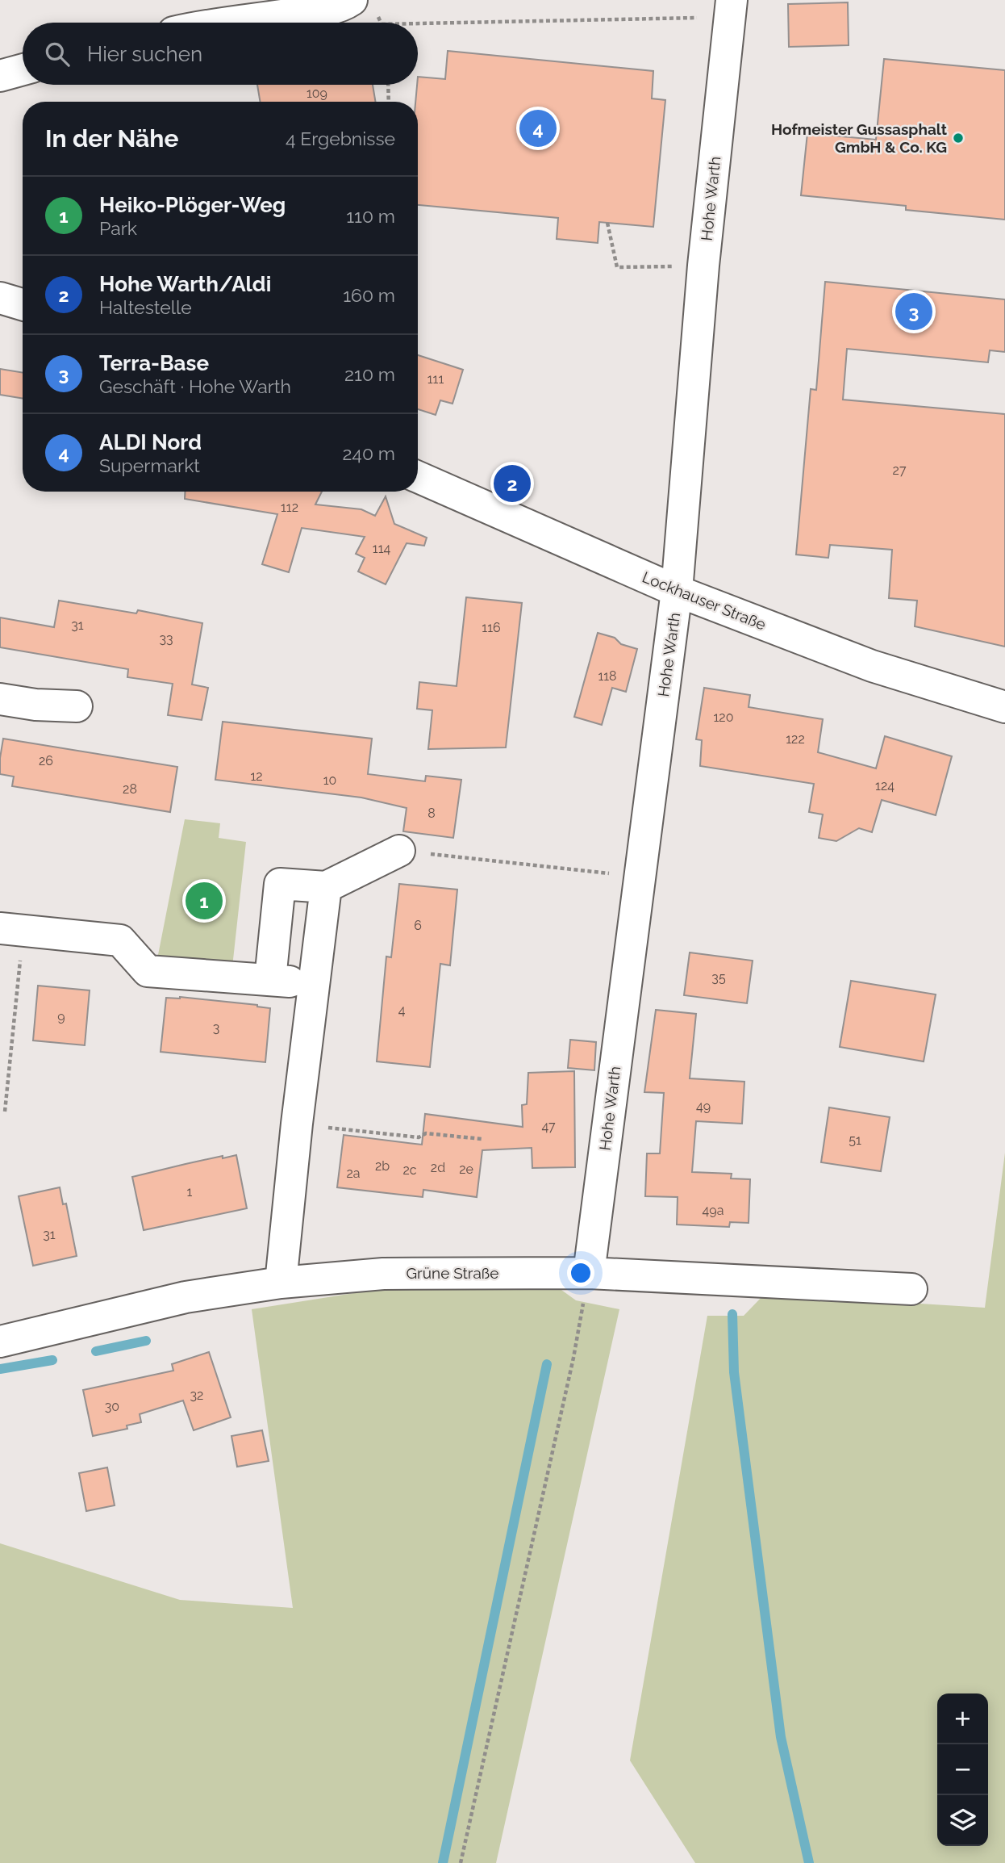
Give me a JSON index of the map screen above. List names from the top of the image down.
{
  "streets": {
    "street": ["Hohe Warth", "Lockhauser Straße", "Grüne Straße"]
  },
  "crossings": [
    ["Hohe Warth", "Lockhauser Straße"],
    ["Hohe Warth", "Grüne Straße"]
  ],
  "places": ["Hofmeister Gussasphalt GmbH & Co. KG"],
  "house_numbers": [
    "109",
    "111",
    "27",
    "112",
    "114",
    "31",
    "116",
    "33",
    "118",
    "120",
    "122",
    "26",
    "12",
    "10",
    "124",
    "28",
    "8",
    "6",
    "35",
    "4",
    "9",
    "3",
    "49",
    "47",
    "51",
    "2b",
    "2d",
    "2e",
    "2c",
    "2a",
    "1",
    "49a",
    "31",
    "32",
    "30"
  ],
  "page": {
    "search": "Hier suchen",
    "heading": ["In der Nähe", "4 Ergebnisse"],
    "pins": [
      "4",
      "3",
      "2",
      "1"
    ],
    "list": [
      {
        "mark": "1",
        "name": "Heiko-Plöger-Weg",
        "note": "Park",
        "value": "110 m"
      },
      {
        "mark": "2",
        "name": "Hohe Warth/Aldi",
        "note": "Haltestelle",
        "value": "160 m"
      },
      {
        "mark": "3",
        "name": "Terra-Base",
        "note": "Geschäft · Hohe Warth",
        "value": "210 m"
      },
      {
        "mark": "4",
        "name": "ALDI Nord",
        "note": "Supermarkt",
        "value": "240 m"
      }
    ],
    "map_buttons": ["+", "−"]
  }
}
